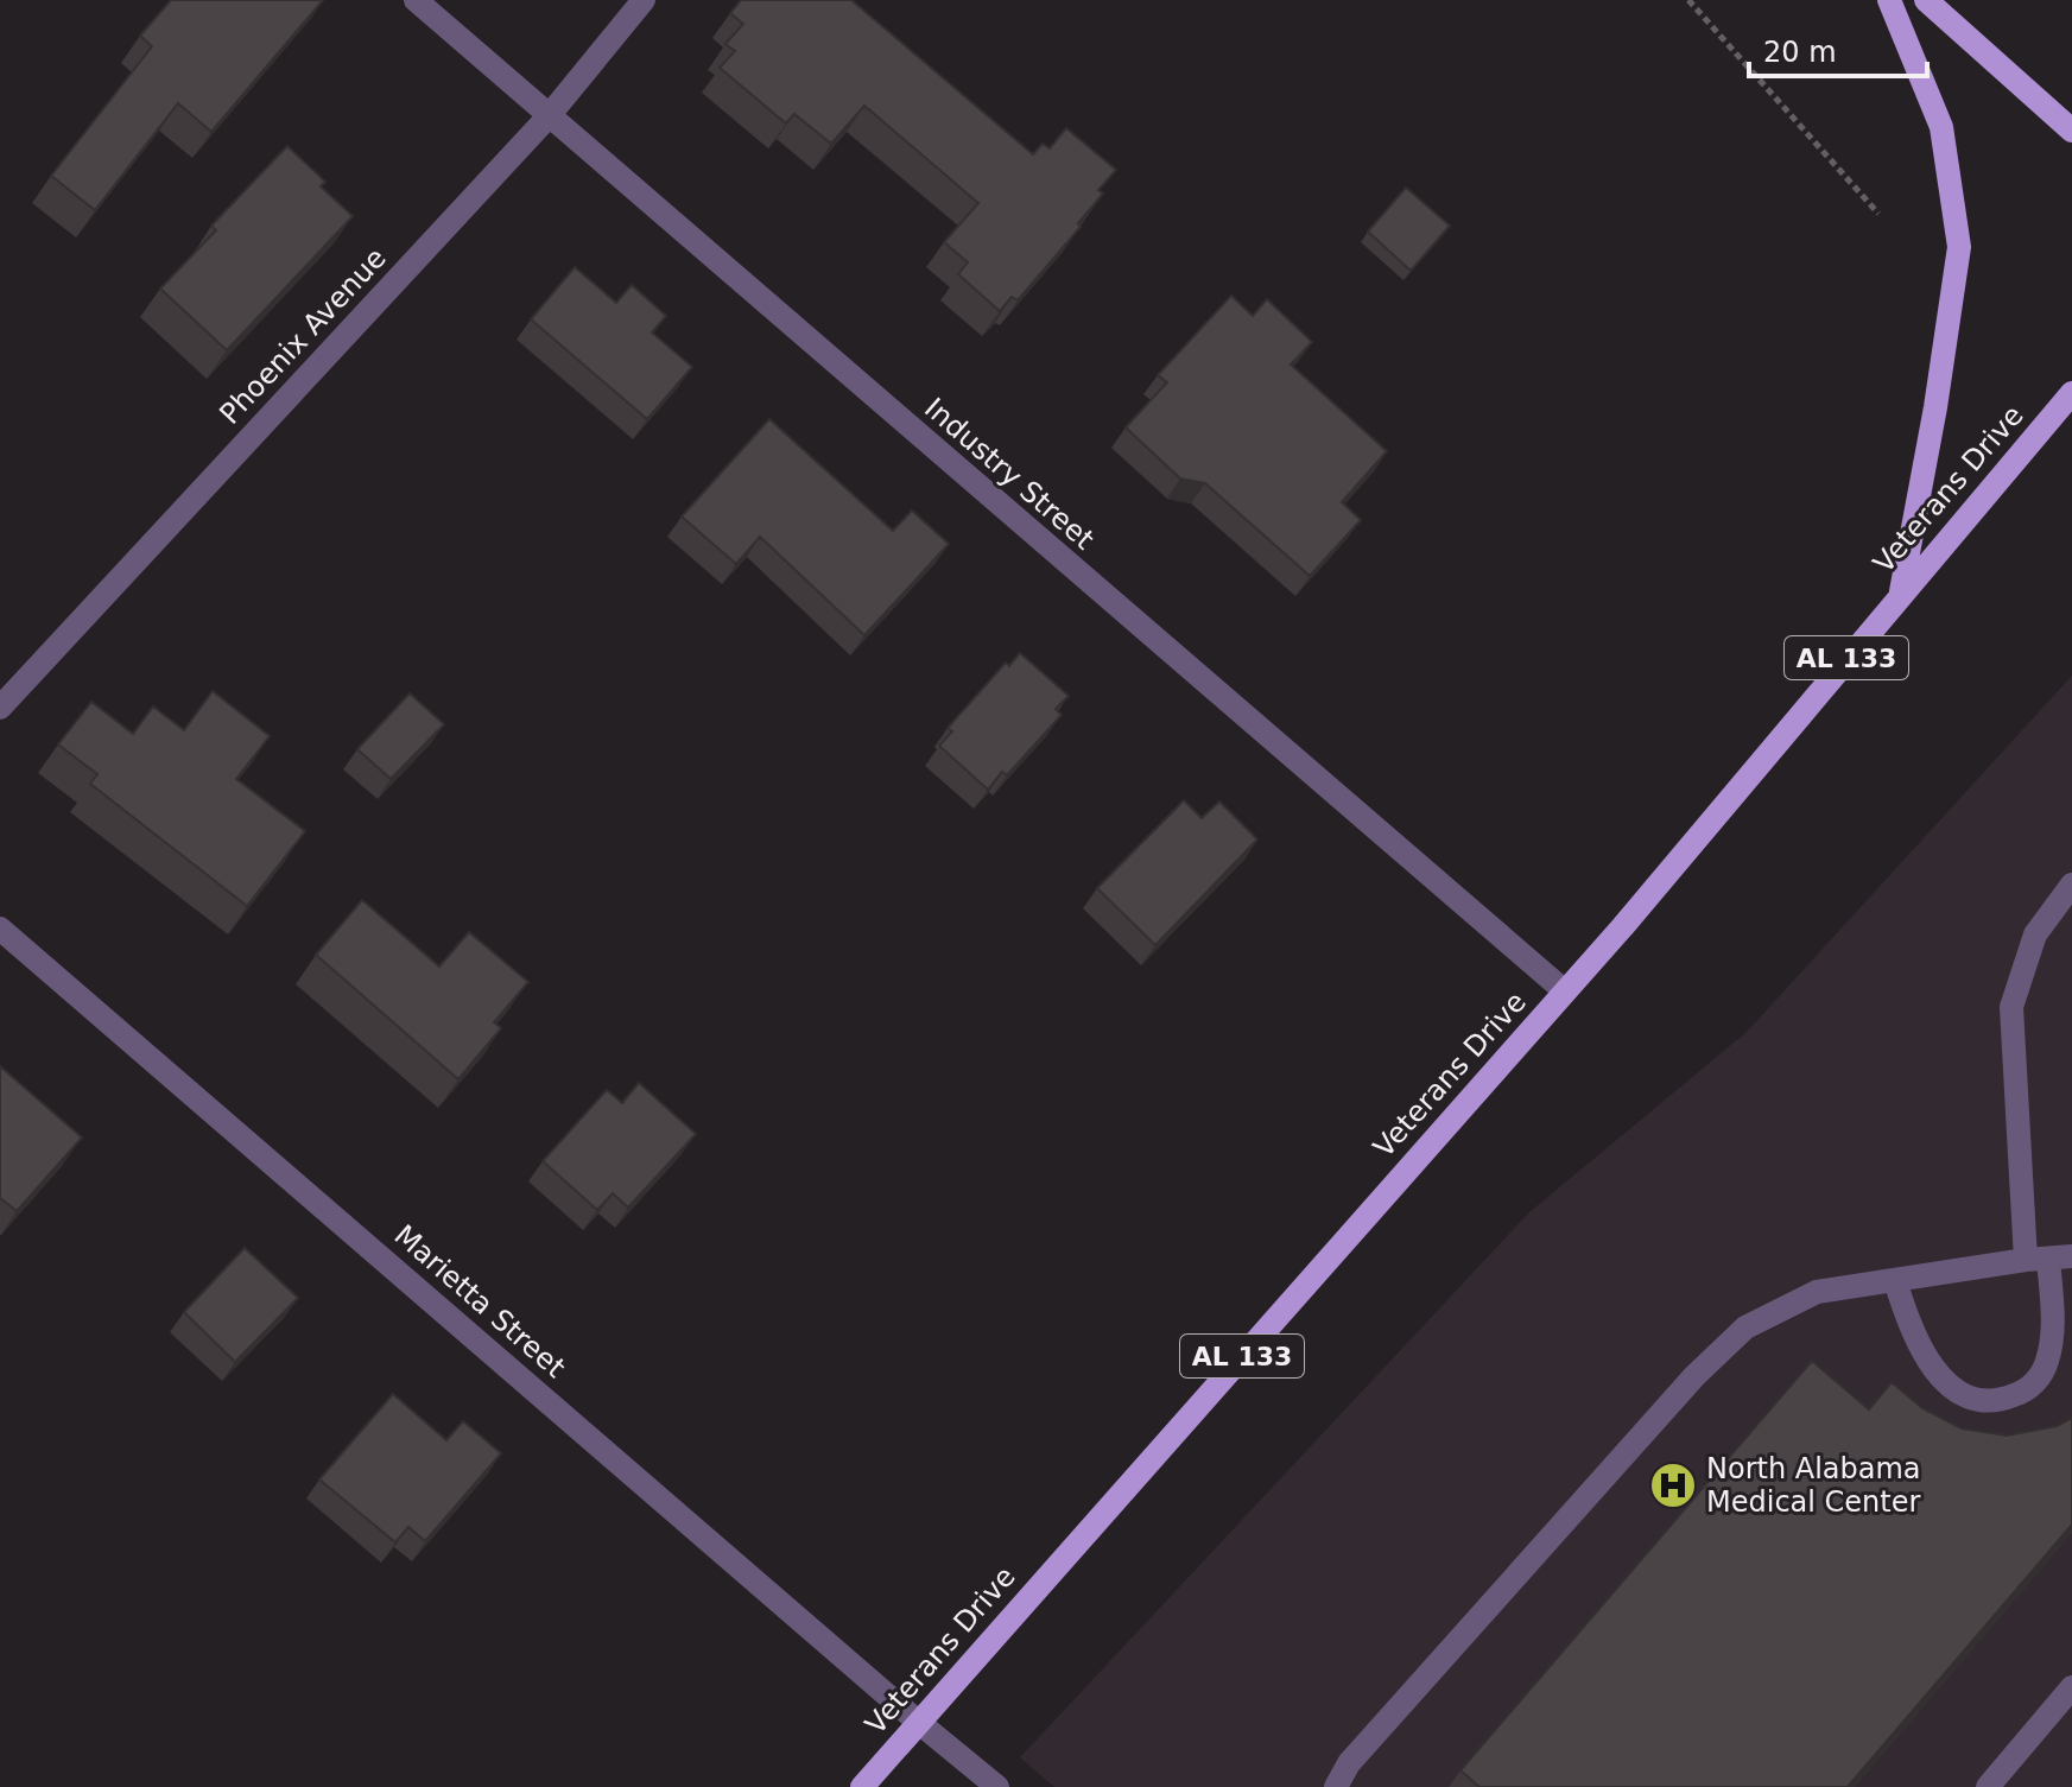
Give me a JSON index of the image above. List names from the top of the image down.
{
  "streets": {
    "main road": ["Veterans Drive", "AL 133"],
    "street": ["Phoenix Avenue", "Industry Street", "Marietta Street"]
  },
  "crossings": [
    ["Phoenix Avenue", "Industry Street"],
    ["Industry Street", "Veterans Drive"],
    ["Veterans Drive", "Marietta Street"]
  ],
  "places": {
    "hospital": ["North Alabama Medical Center"]
  },
  "scale_bar": "20 m"
}
